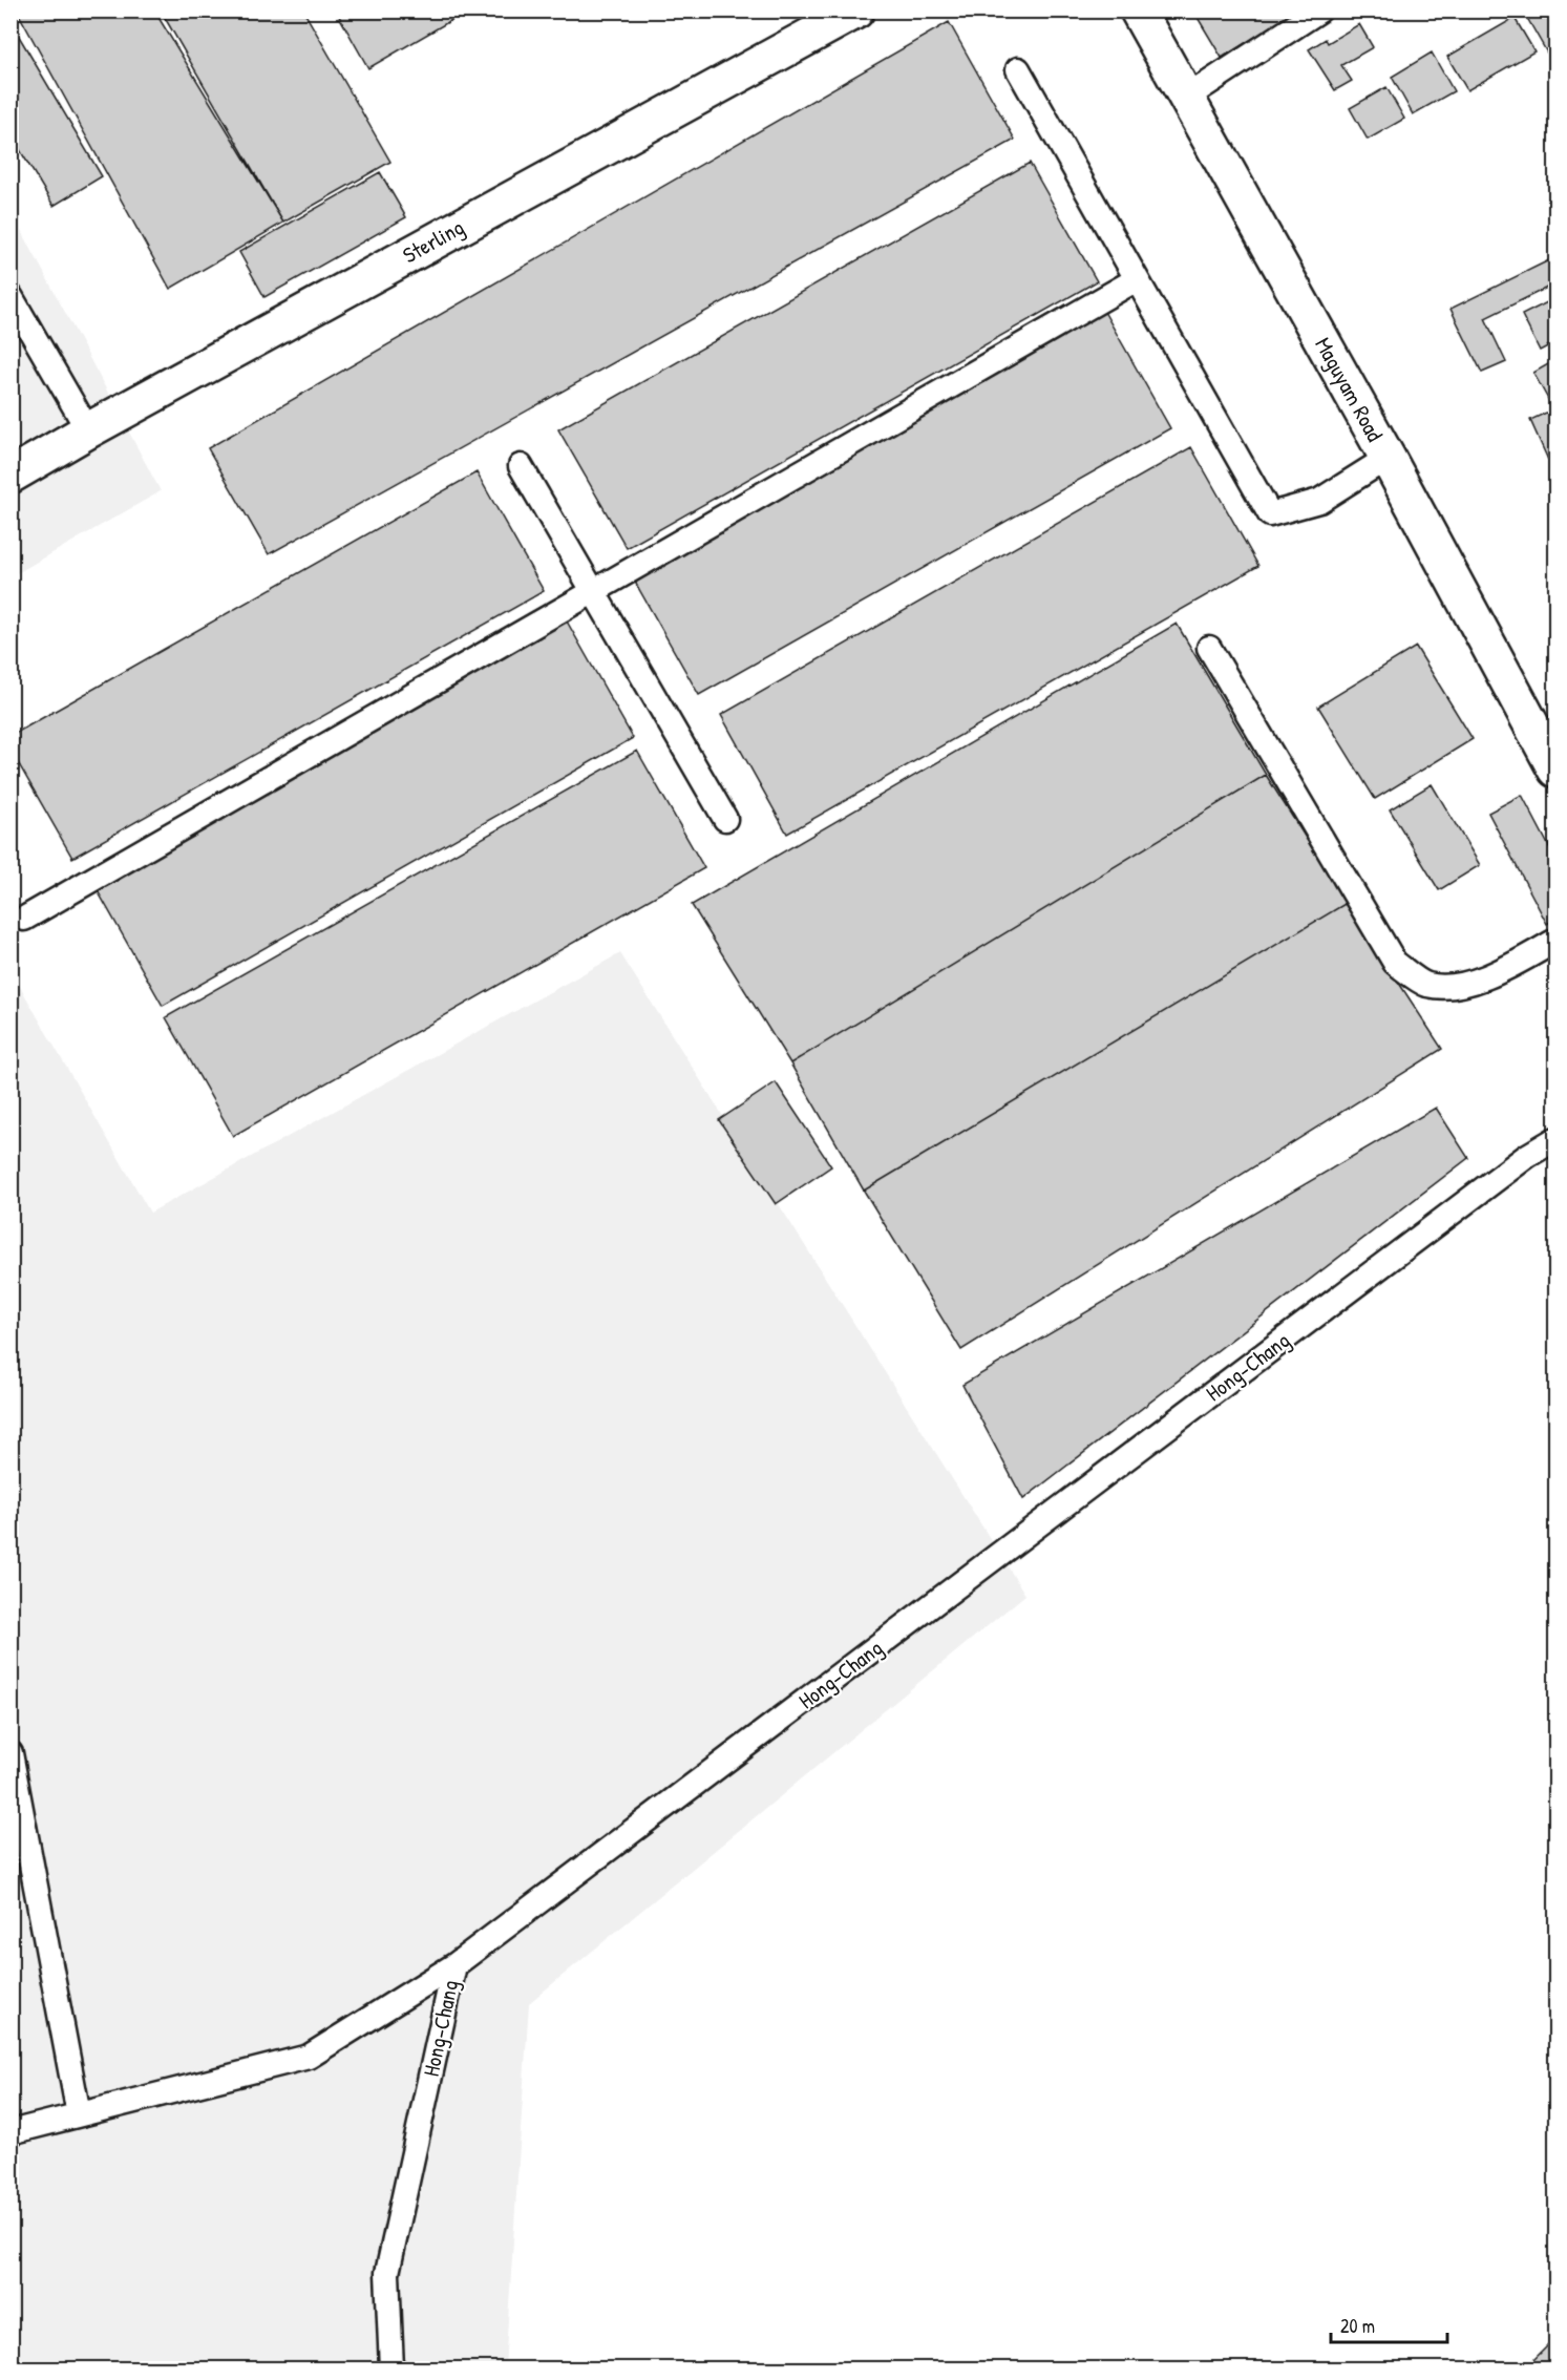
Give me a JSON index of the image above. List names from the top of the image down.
{
  "streets": {
    "street": ["Sterling", "Maguyam Road"],
    "lane": ["Hong-Chang"]
  },
  "scale_bar": "20 m"
}
